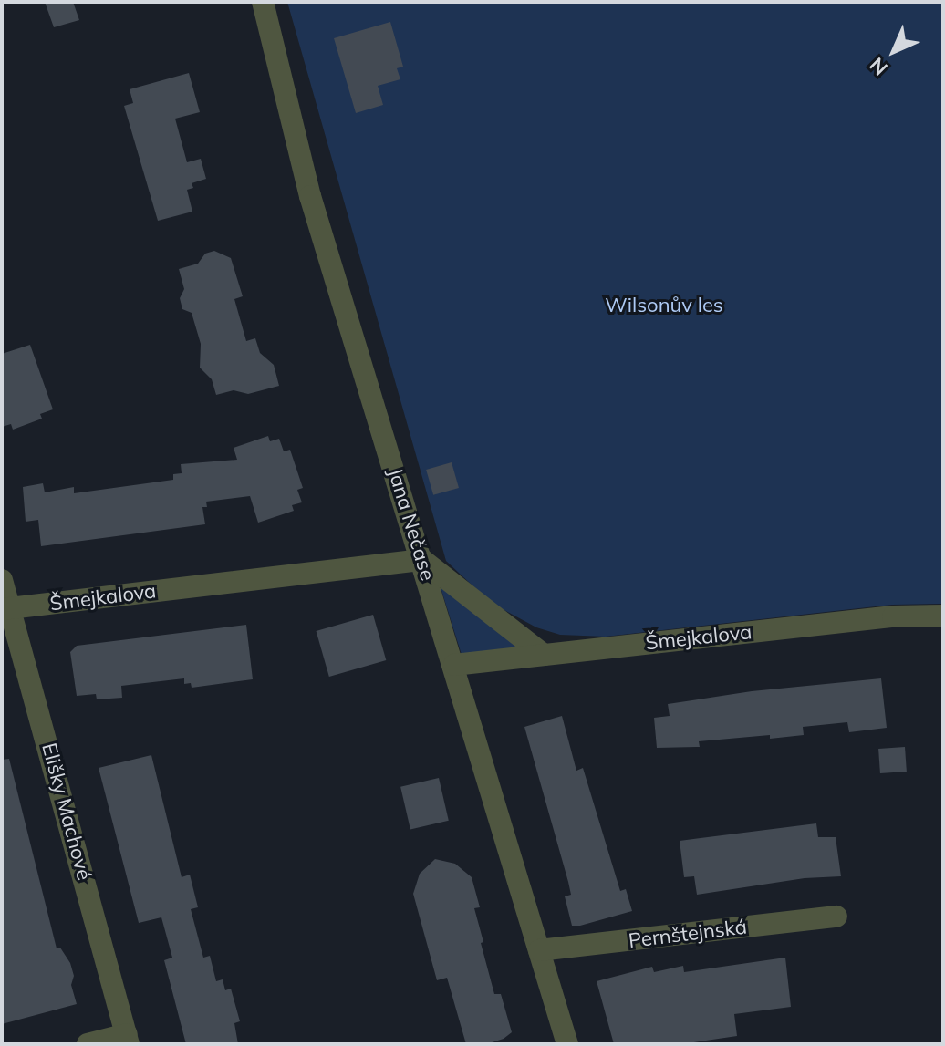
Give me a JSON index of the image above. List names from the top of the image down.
{
  "streets": {
    "street": [
      "Jana Nečase",
      "Šmejkalova",
      "Elišky Machové",
      "Pernštejnská"
    ]
  },
  "crossings": [
    ["Jana Nečase", "Šmejkalova"],
    ["Jana Nečase", "Pernštejnská"],
    ["Šmejkalova", "Elišky Machové"]
  ],
  "parks": ["Wilsonův les"],
  "north": "bottom left"
}
